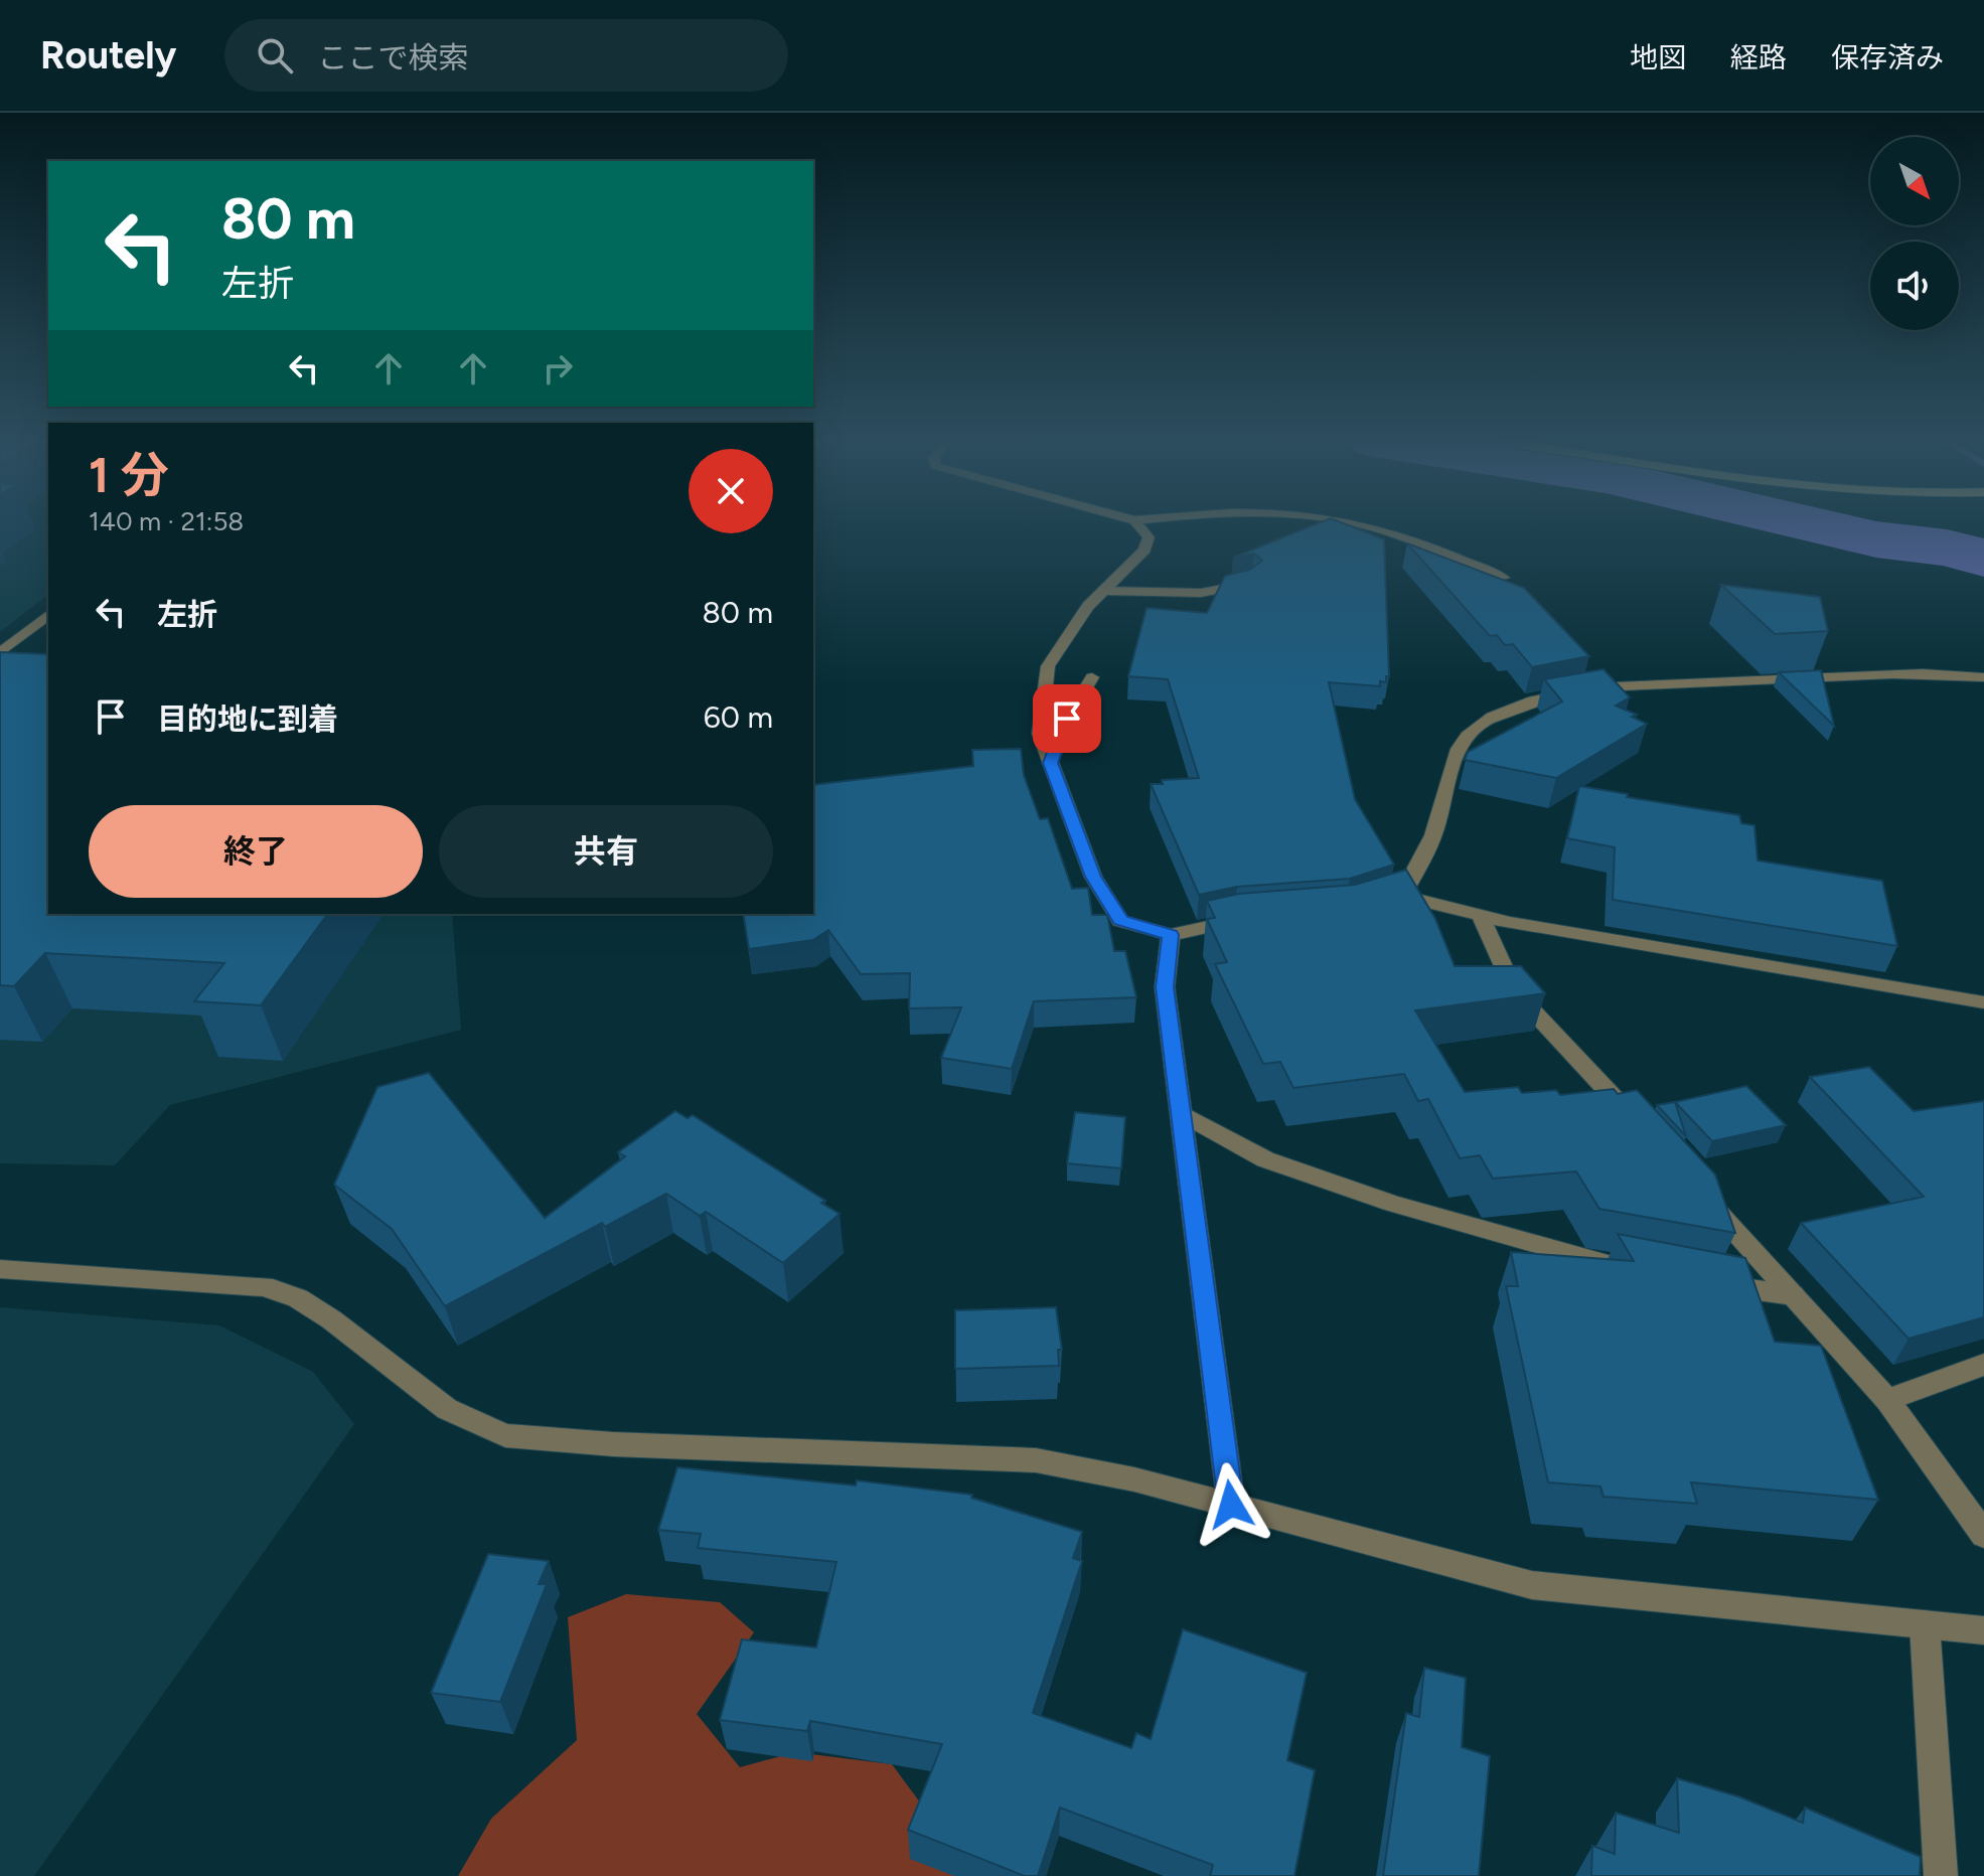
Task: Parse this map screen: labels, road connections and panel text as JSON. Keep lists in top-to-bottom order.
{
  "north": "bottom right",
  "page": {
    "header": "Routely",
    "search": "ここで検索",
    "nav": ["地図", "経路", "保存済み"],
    "turn": ["80 m", "左折"],
    "heading": ["1 分", "140 m · 21:58"],
    "list": [
      {
        "name": "左折",
        "value": "80 m"
      },
      {
        "name": "目的地に到着",
        "value": "60 m"
      }
    ],
    "buttons": ["終了", "共有"]
  }
}
